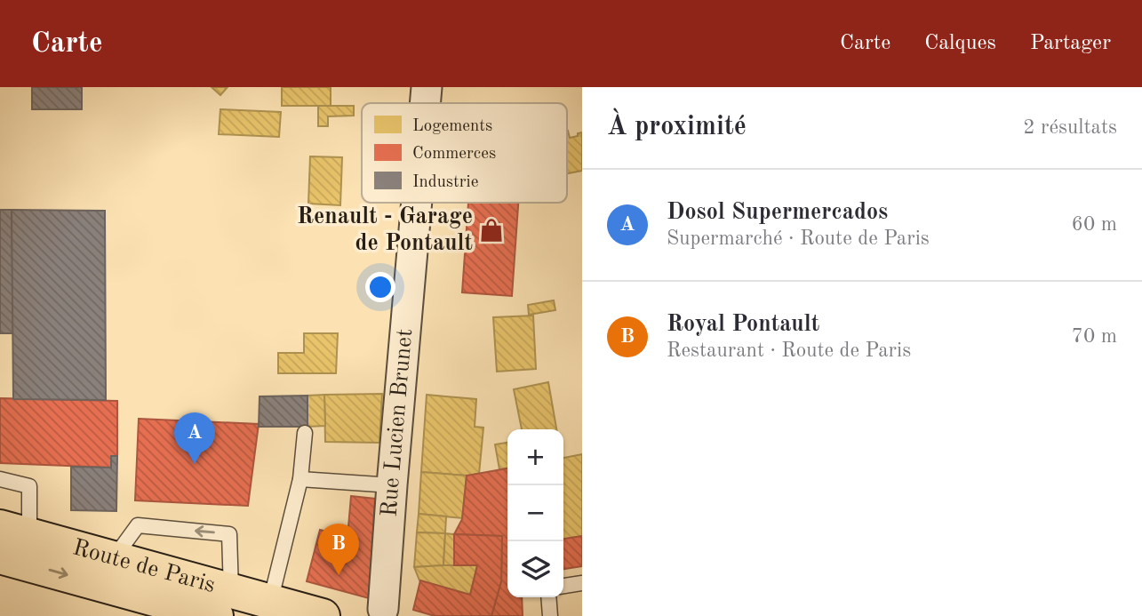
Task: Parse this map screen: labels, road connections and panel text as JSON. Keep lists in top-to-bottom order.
{
  "streets": {
    "main road": ["Route de Paris"],
    "street": ["Rue Lucien Brunet"]
  },
  "places": {
    "shop": ["Renault - Garage de Pontault"]
  },
  "legend": ["Logements", "Commerces", "Industrie"],
  "page": {
    "header": "Carte",
    "nav": ["Carte", "Calques", "Partager"],
    "heading": ["À proximité", "2 résultats"],
    "list": [
      {
        "mark": "A",
        "name": "Dosol Supermercados",
        "note": "Supermarché · Route de Paris",
        "value": "60 m"
      },
      {
        "mark": "B",
        "name": "Royal Pontault",
        "note": "Restaurant · Route de Paris",
        "value": "70 m"
      }
    ],
    "pins": ["A", "B"],
    "map_buttons": ["+", "−"]
  }
}
